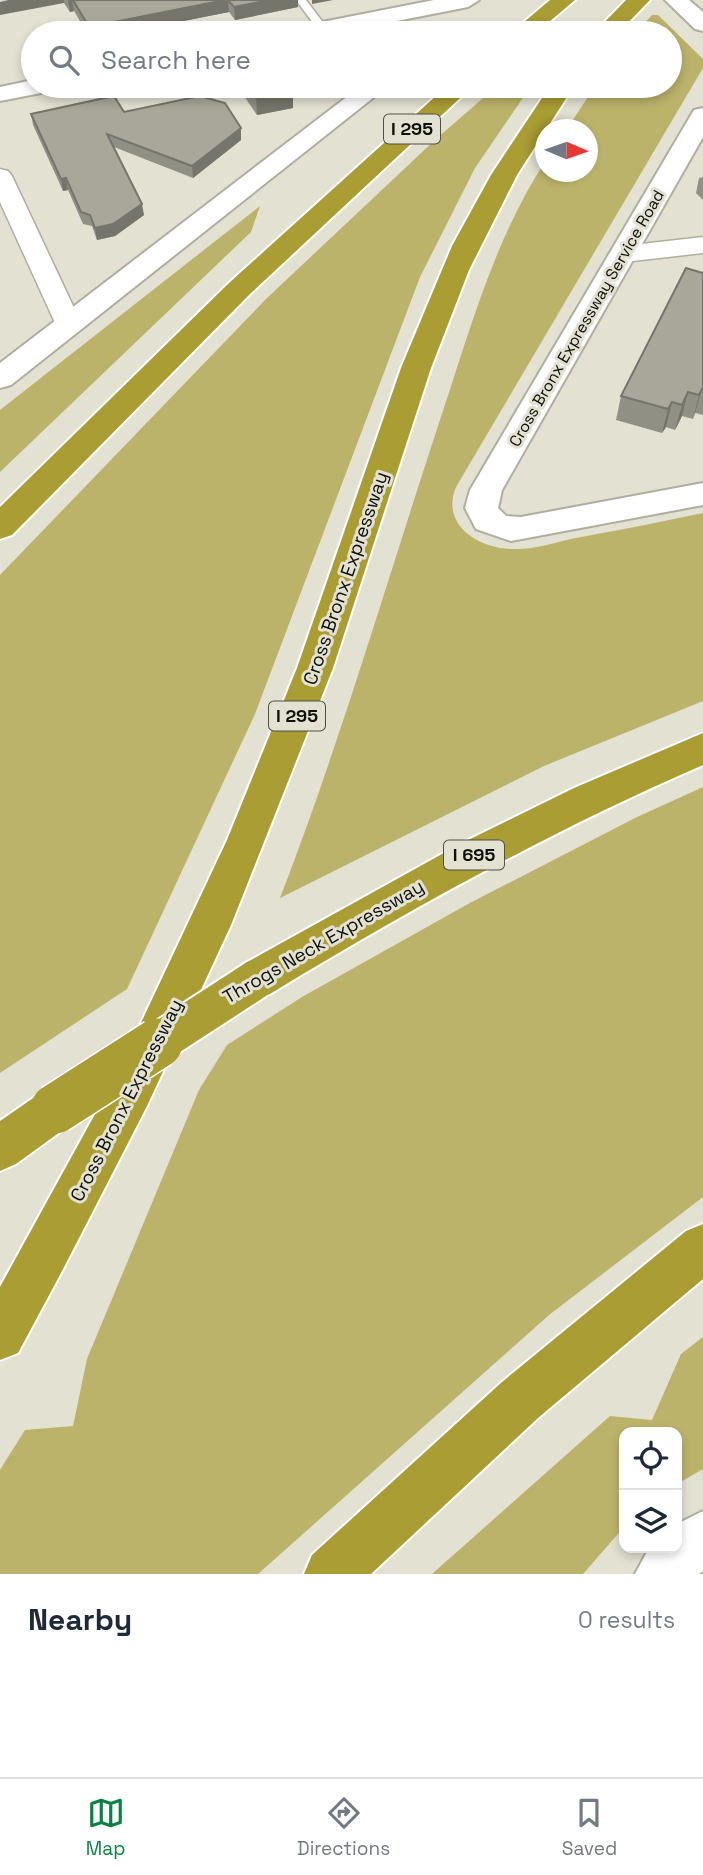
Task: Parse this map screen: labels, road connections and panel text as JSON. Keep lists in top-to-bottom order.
{
  "streets": {
    "highway": [
      "I 295",
      "Cross Bronx Expressway",
      "I 695",
      "Throgs Neck Expressway"
    ],
    "street": ["Cross Bronx Expressway Service Road"]
  },
  "north": "right",
  "page": {
    "search": "Search here",
    "heading": ["Nearby", "0 results"],
    "nav": ["Map", "Directions", "Saved"]
  }
}
